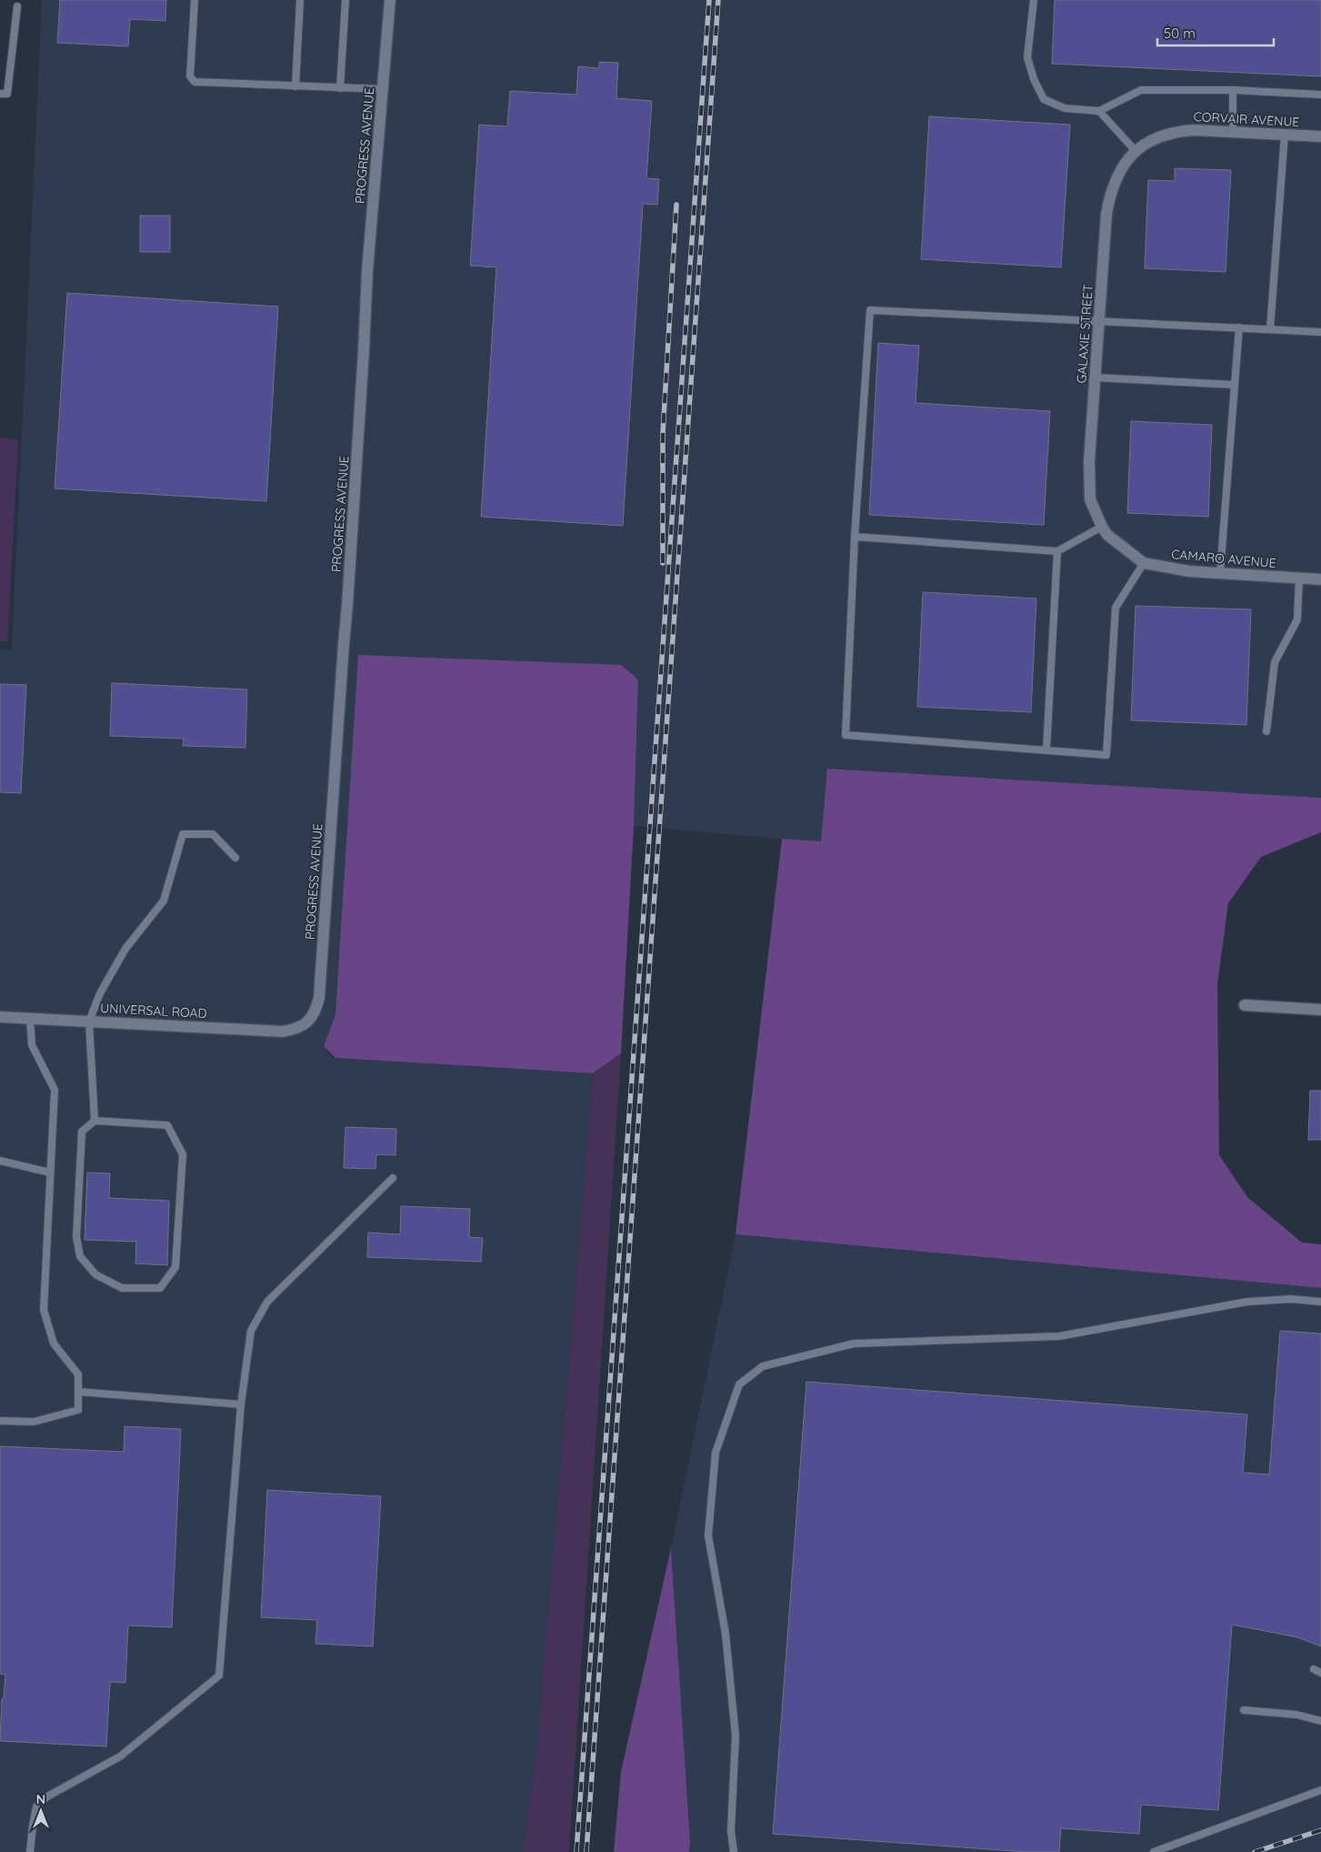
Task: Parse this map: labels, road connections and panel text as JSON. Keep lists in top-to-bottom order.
{
  "streets": {
    "street": [
      "CORVAIR AVENUE",
      "PROGRESS AVENUE",
      "GALAXIE STREET",
      "CAMARO AVENUE",
      "UNIVERSAL ROAD"
    ]
  },
  "crossings": [
    ["CORVAIR AVENUE", "GALAXIE STREET"],
    ["PROGRESS AVENUE", "UNIVERSAL ROAD"],
    ["GALAXIE STREET", "CAMARO AVENUE"]
  ],
  "scale_bar": "50 m",
  "north": "top"
}
